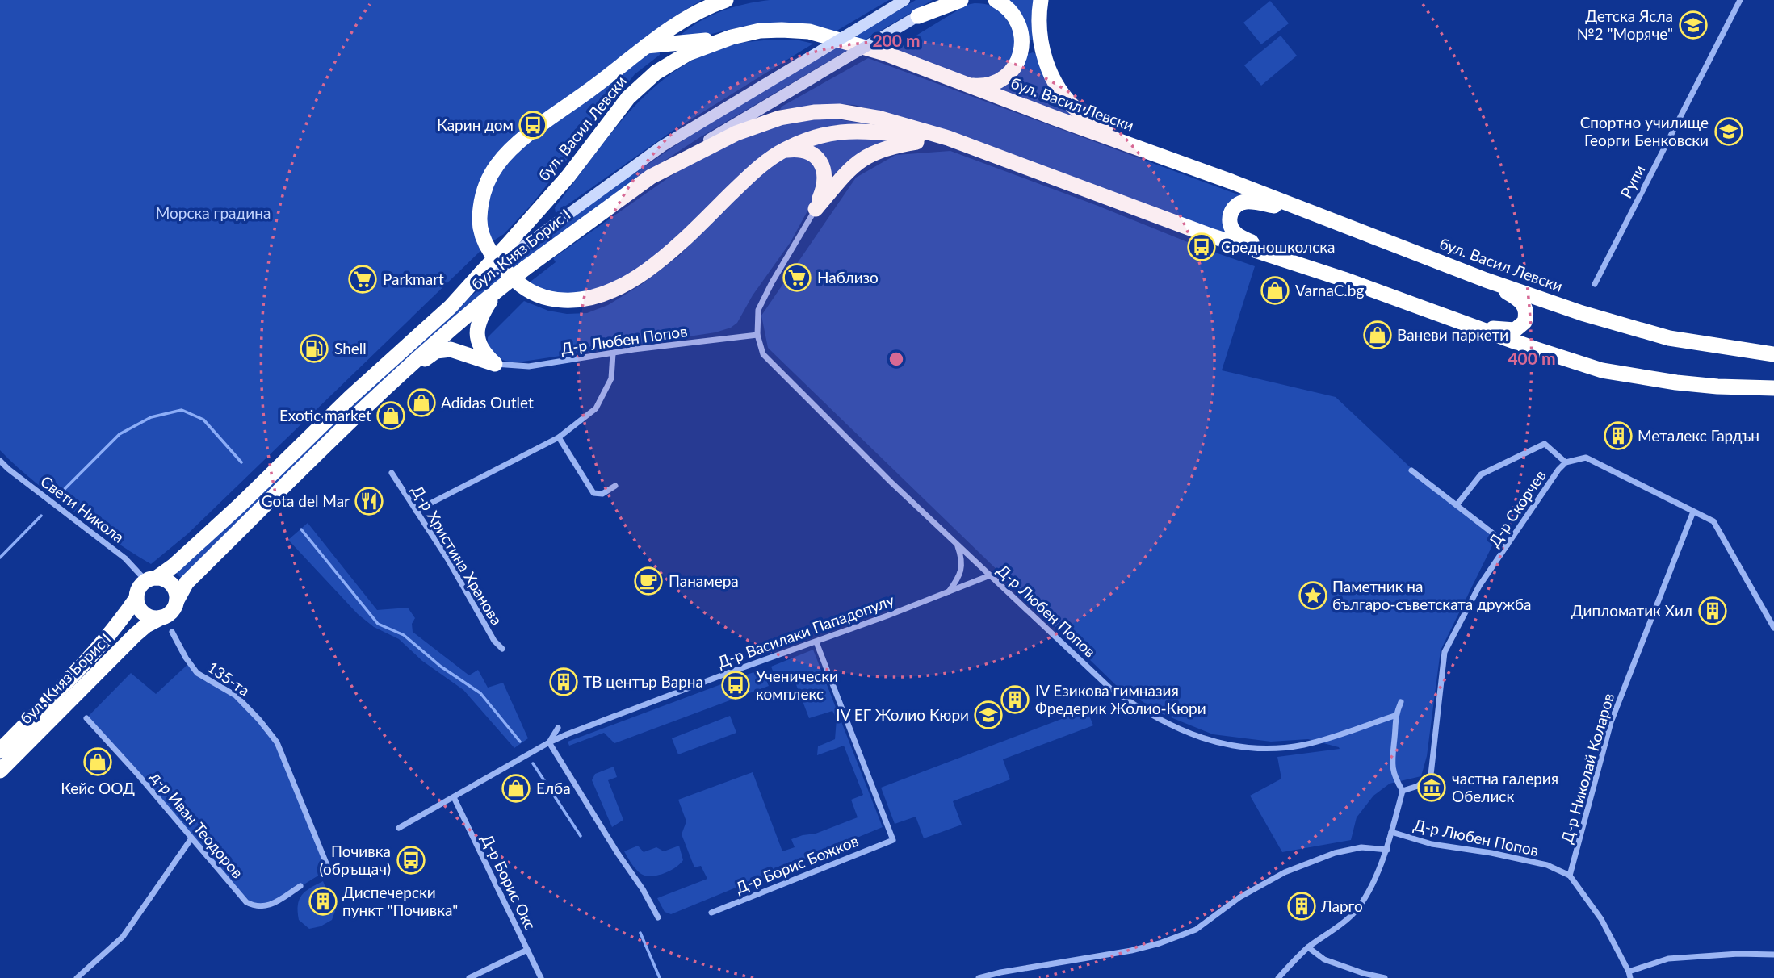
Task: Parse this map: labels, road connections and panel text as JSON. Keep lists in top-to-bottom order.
{
  "streets": {
    "highway": ["бул. Васил Левски", "бул. Княз Борис I"],
    "street": [
      "Рупи",
      "Д-р Любен Попов",
      "Д-р Скорчев",
      "Свети Никола",
      "Д-р Христина Хранова",
      "Д-р Василаки Пападопулу",
      "135-та",
      "Д-р Николай Коларов",
      "д-р Иван Теодоров",
      "Д-р Борис Божков",
      "Д-р Борис Окс"
    ]
  },
  "crossings": [
    ["бул. Васил Левски", "бул. Княз Борис I"],
    ["бул. Васил Левски", "Свети Никола"],
    ["бул. Княз Борис I", "Свети Никола"],
    ["Д-р Любен Попов", "Д-р Василаки Пападопулу"],
    ["Д-р Любен Попов", "Д-р Николай Коларов"],
    ["Д-р Скорчев", "Д-р Николай Коларов"],
    ["Д-р Василаки Пападопулу", "Д-р Борис Божков"],
    ["Д-р Василаки Пападопулу", "Д-р Борис Окс"]
  ],
  "parks": ["Морска градина"],
  "places": {
    "school or university": ["Детска Ясла №2 \"Моряче\"", "Спортно училище Георги Бенковски", "IV ЕГ Жолио Кюри"],
    "bus stop": [
      "Карин дом",
      "Средношколска",
      "Ученически комплекс",
      "Почивка (обръщач)"
    ],
    "supermarket": ["Наблизо", "Parkmart"],
    "shop": [
      "VarnaC.bg",
      "Ваневи паркети",
      "Adidas Outlet",
      "Exotic market",
      "Кейс ООД",
      "Елба"
    ],
    "fuel station": ["Shell"],
    "building": [
      "Металекс Гардън",
      "Дипломатик Хил",
      "ТВ център Варна",
      "IV Езикова гимназия Фредерик Жолио-Кюри",
      "Диспечерски пункт \"Почивка\"",
      "Ларго"
    ],
    "restaurant": ["Gota del Mar"],
    "cafe": ["Панамера"],
    "place": ["Паметник на българо-съветската дружба"],
    "museum": ["частна галерия Обелиск"]
  },
  "rings": ["200 m", "400 m"]
}
